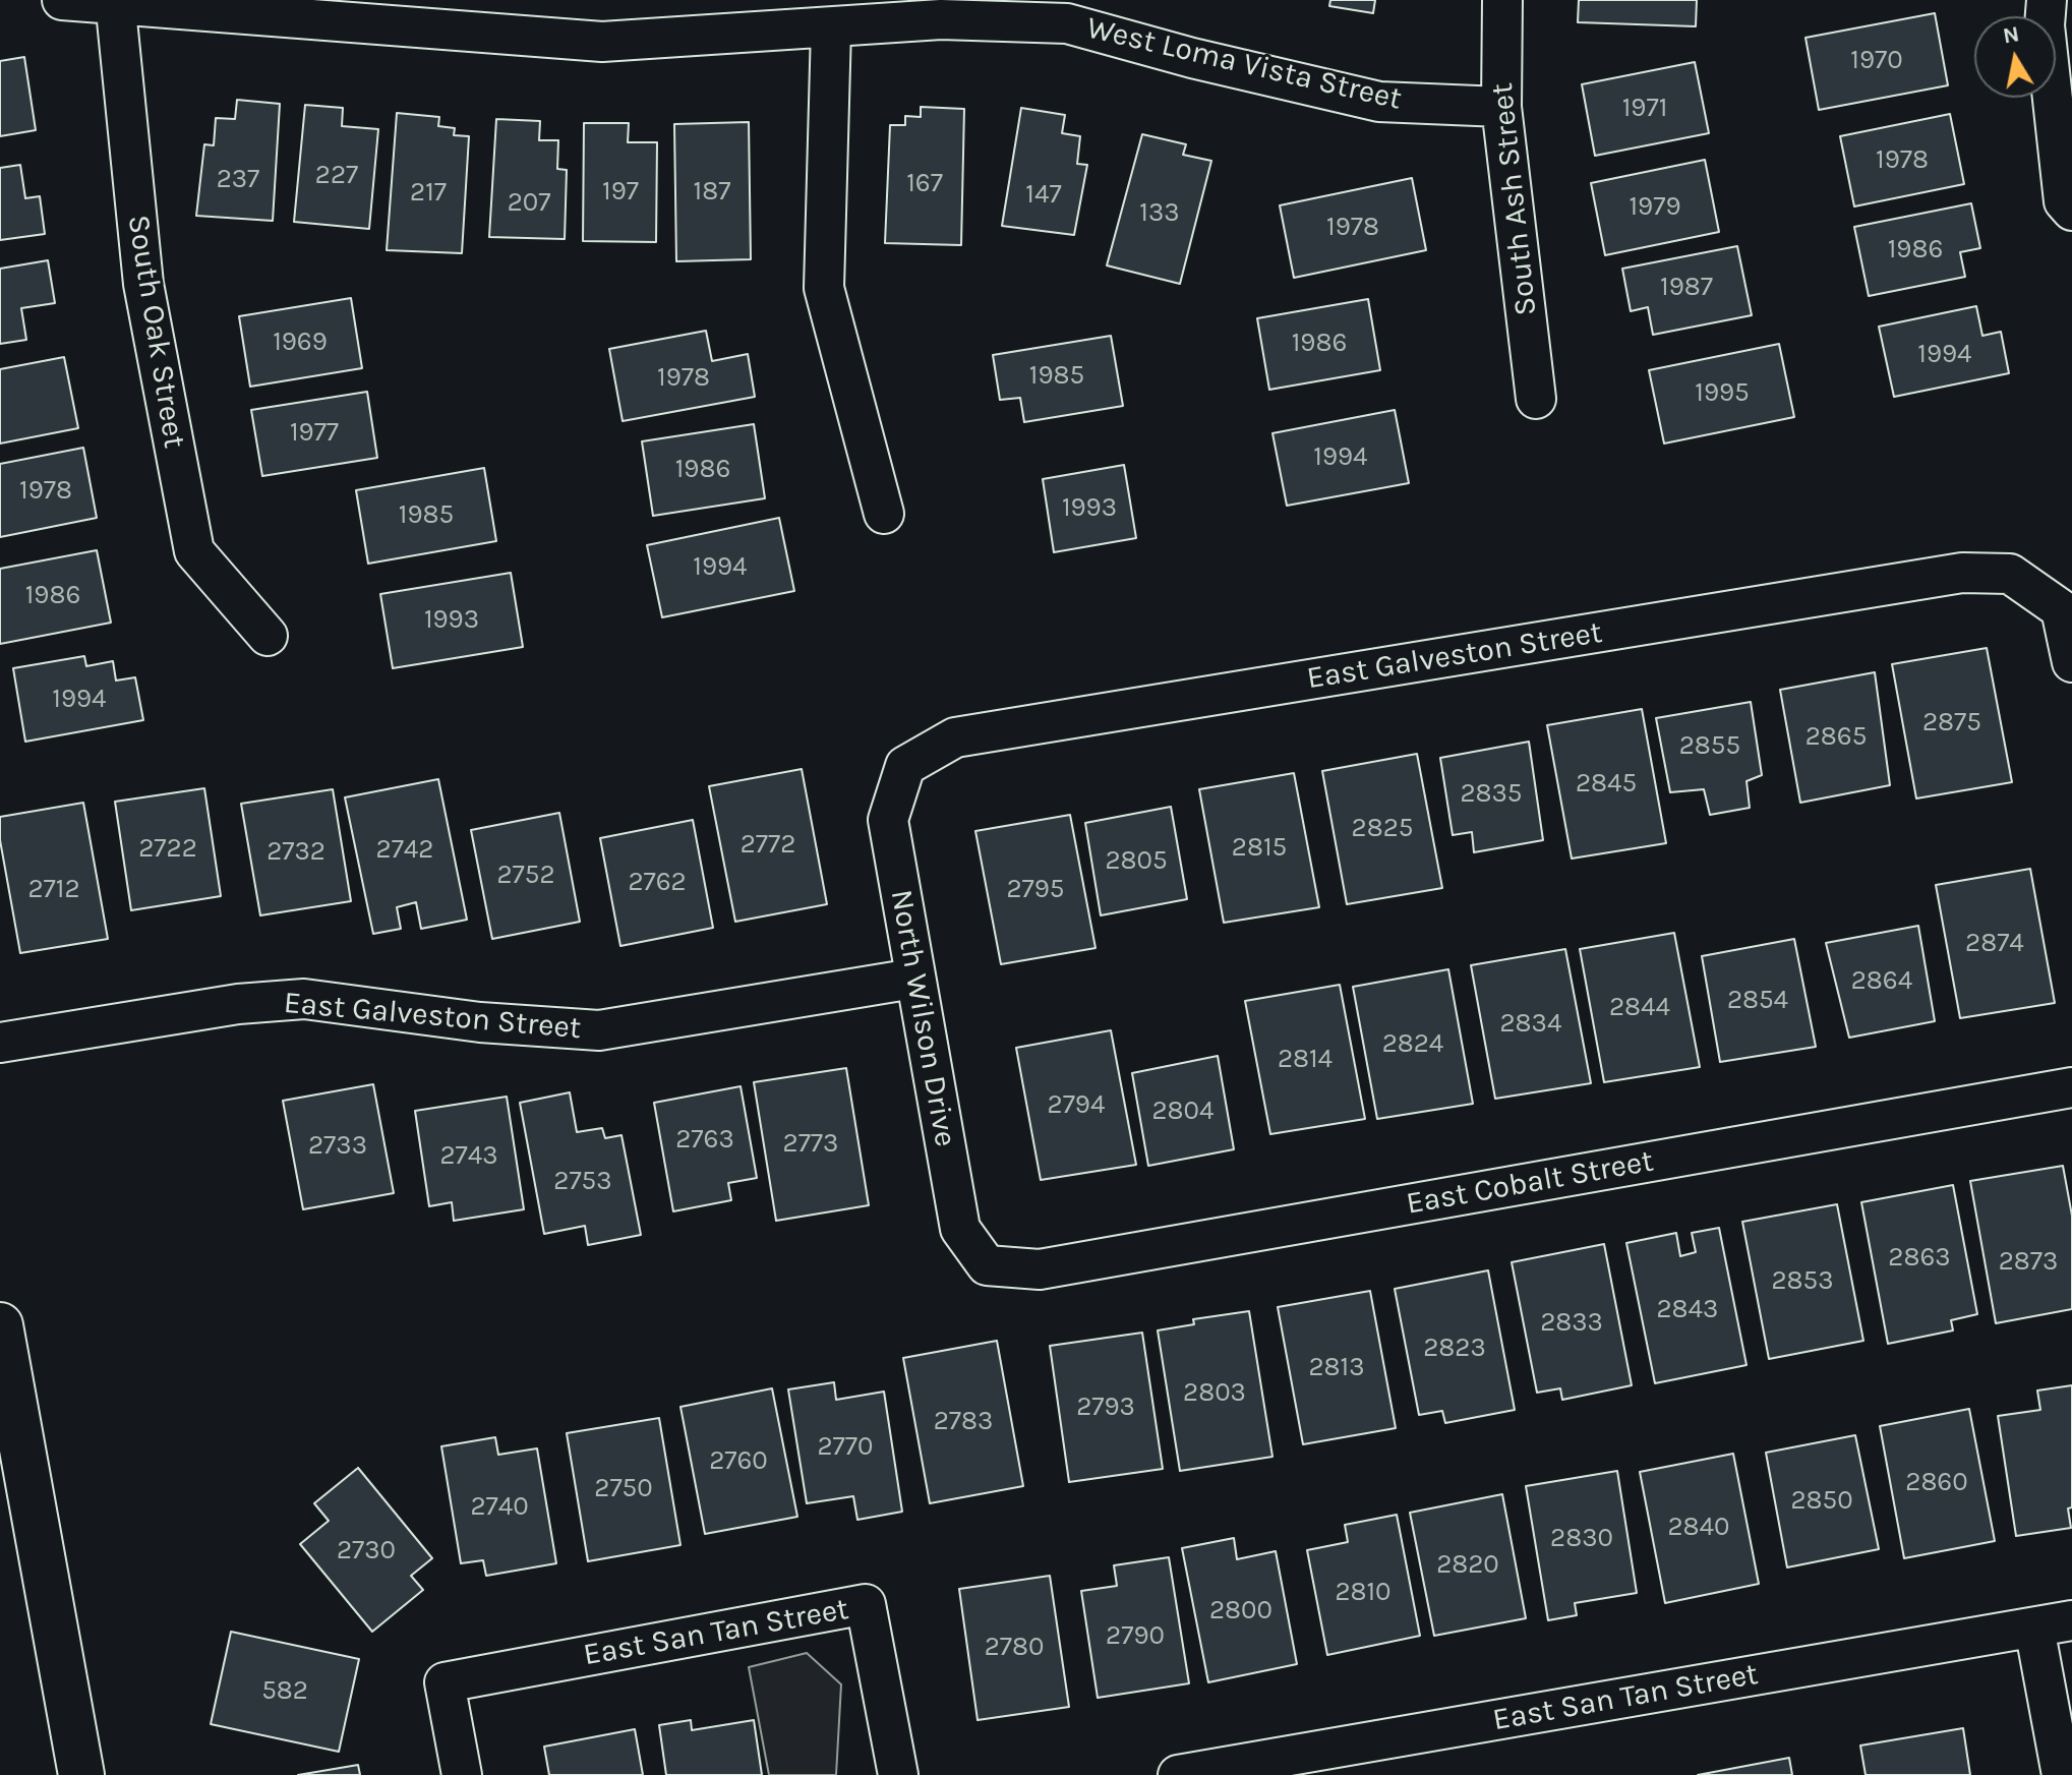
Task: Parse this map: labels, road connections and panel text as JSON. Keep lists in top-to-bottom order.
{
  "streets": {
    "street": [
      "West Loma Vista Street",
      "South Ash Street",
      "South Oak Street",
      "East Galveston Street",
      "North Wilson Drive",
      "East Cobalt Street",
      "East San Tan Street"
    ]
  },
  "crossings": [
    ["West Loma Vista Street", "South Ash Street"],
    ["West Loma Vista Street", "South Oak Street"],
    ["East Galveston Street", "North Wilson Drive"],
    ["North Wilson Drive", "East Cobalt Street"]
  ],
  "house_numbers": [
    "1970",
    "1971",
    "1978",
    "227",
    "237",
    "167",
    "197",
    "187",
    "217",
    "147",
    "207",
    "1979",
    "133",
    "1978",
    "1986",
    "1987",
    "1969",
    "1986",
    "1994",
    "1985",
    "1978",
    "1995",
    "1977",
    "1994",
    "1986",
    "1978",
    "1993",
    "1985",
    "1994",
    "1986",
    "1993",
    "1994",
    "2875",
    "2865",
    "2855",
    "2845",
    "2835",
    "2825",
    "2772",
    "2815",
    "2722",
    "2742",
    "2732",
    "2805",
    "2752",
    "2762",
    "2712",
    "2795",
    "2874",
    "2864",
    "2854",
    "2844",
    "2834",
    "2824",
    "2814",
    "2794",
    "2804",
    "2763",
    "2773",
    "2733",
    "2743",
    "2753",
    "2863",
    "2873",
    "2853",
    "2843",
    "2833",
    "2823",
    "2813",
    "2803",
    "2793",
    "2783",
    "2770",
    "2760",
    "2860",
    "2750",
    "2850",
    "2740",
    "2840",
    "2830",
    "2730",
    "2820",
    "2810",
    "2800",
    "2790",
    "2780",
    "582"
  ],
  "north": "top"
}
